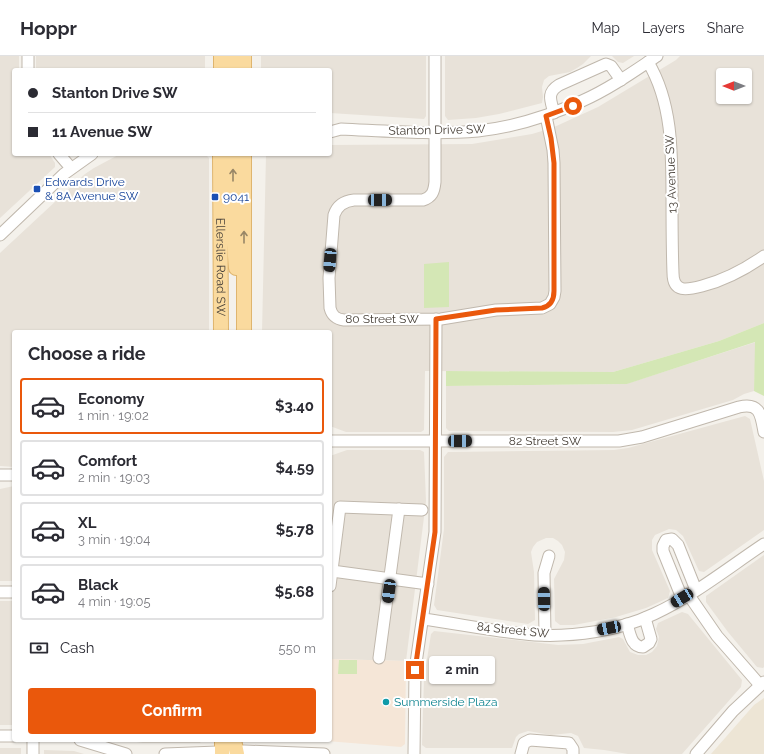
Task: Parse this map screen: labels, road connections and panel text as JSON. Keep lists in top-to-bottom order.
{
  "streets": {
    "main road": ["Ellerslie Road SW"],
    "street": [
      "Stanton Drive SW",
      "13 Avenue SW",
      "80 Street SW",
      "82 Street SW",
      "84 Street SW"
    ]
  },
  "crossings": [
    ["Stanton Drive SW", "13 Avenue SW"],
    ["Stanton Drive SW", "80 Street SW"]
  ],
  "places": {
    "transit": ["Edwards Drive & 8A Avenue SW", "9041"],
    "other": ["Summerside Plaza"]
  },
  "north": "left",
  "page": {
    "header": "Hoppr",
    "nav": ["Map", "Layers", "Share"],
    "banner": ["Stanton Drive SW", "11 Avenue SW"],
    "heading": "Choose a ride",
    "list": [
      {
        "name": "Economy",
        "note": "1 min · 19:02",
        "value": "$3.40"
      },
      {
        "name": "Comfort",
        "note": "2 min · 19:03",
        "value": "$4.59"
      },
      {
        "name": "XL",
        "note": "3 min · 19:04",
        "value": "$5.78"
      },
      {
        "name": "Black",
        "note": "4 min · 19:05",
        "value": "$5.68"
      }
    ],
    "pay": ["Cash", "550 m"],
    "bubble": "2 min",
    "buttons": "Confirm"
  }
}
